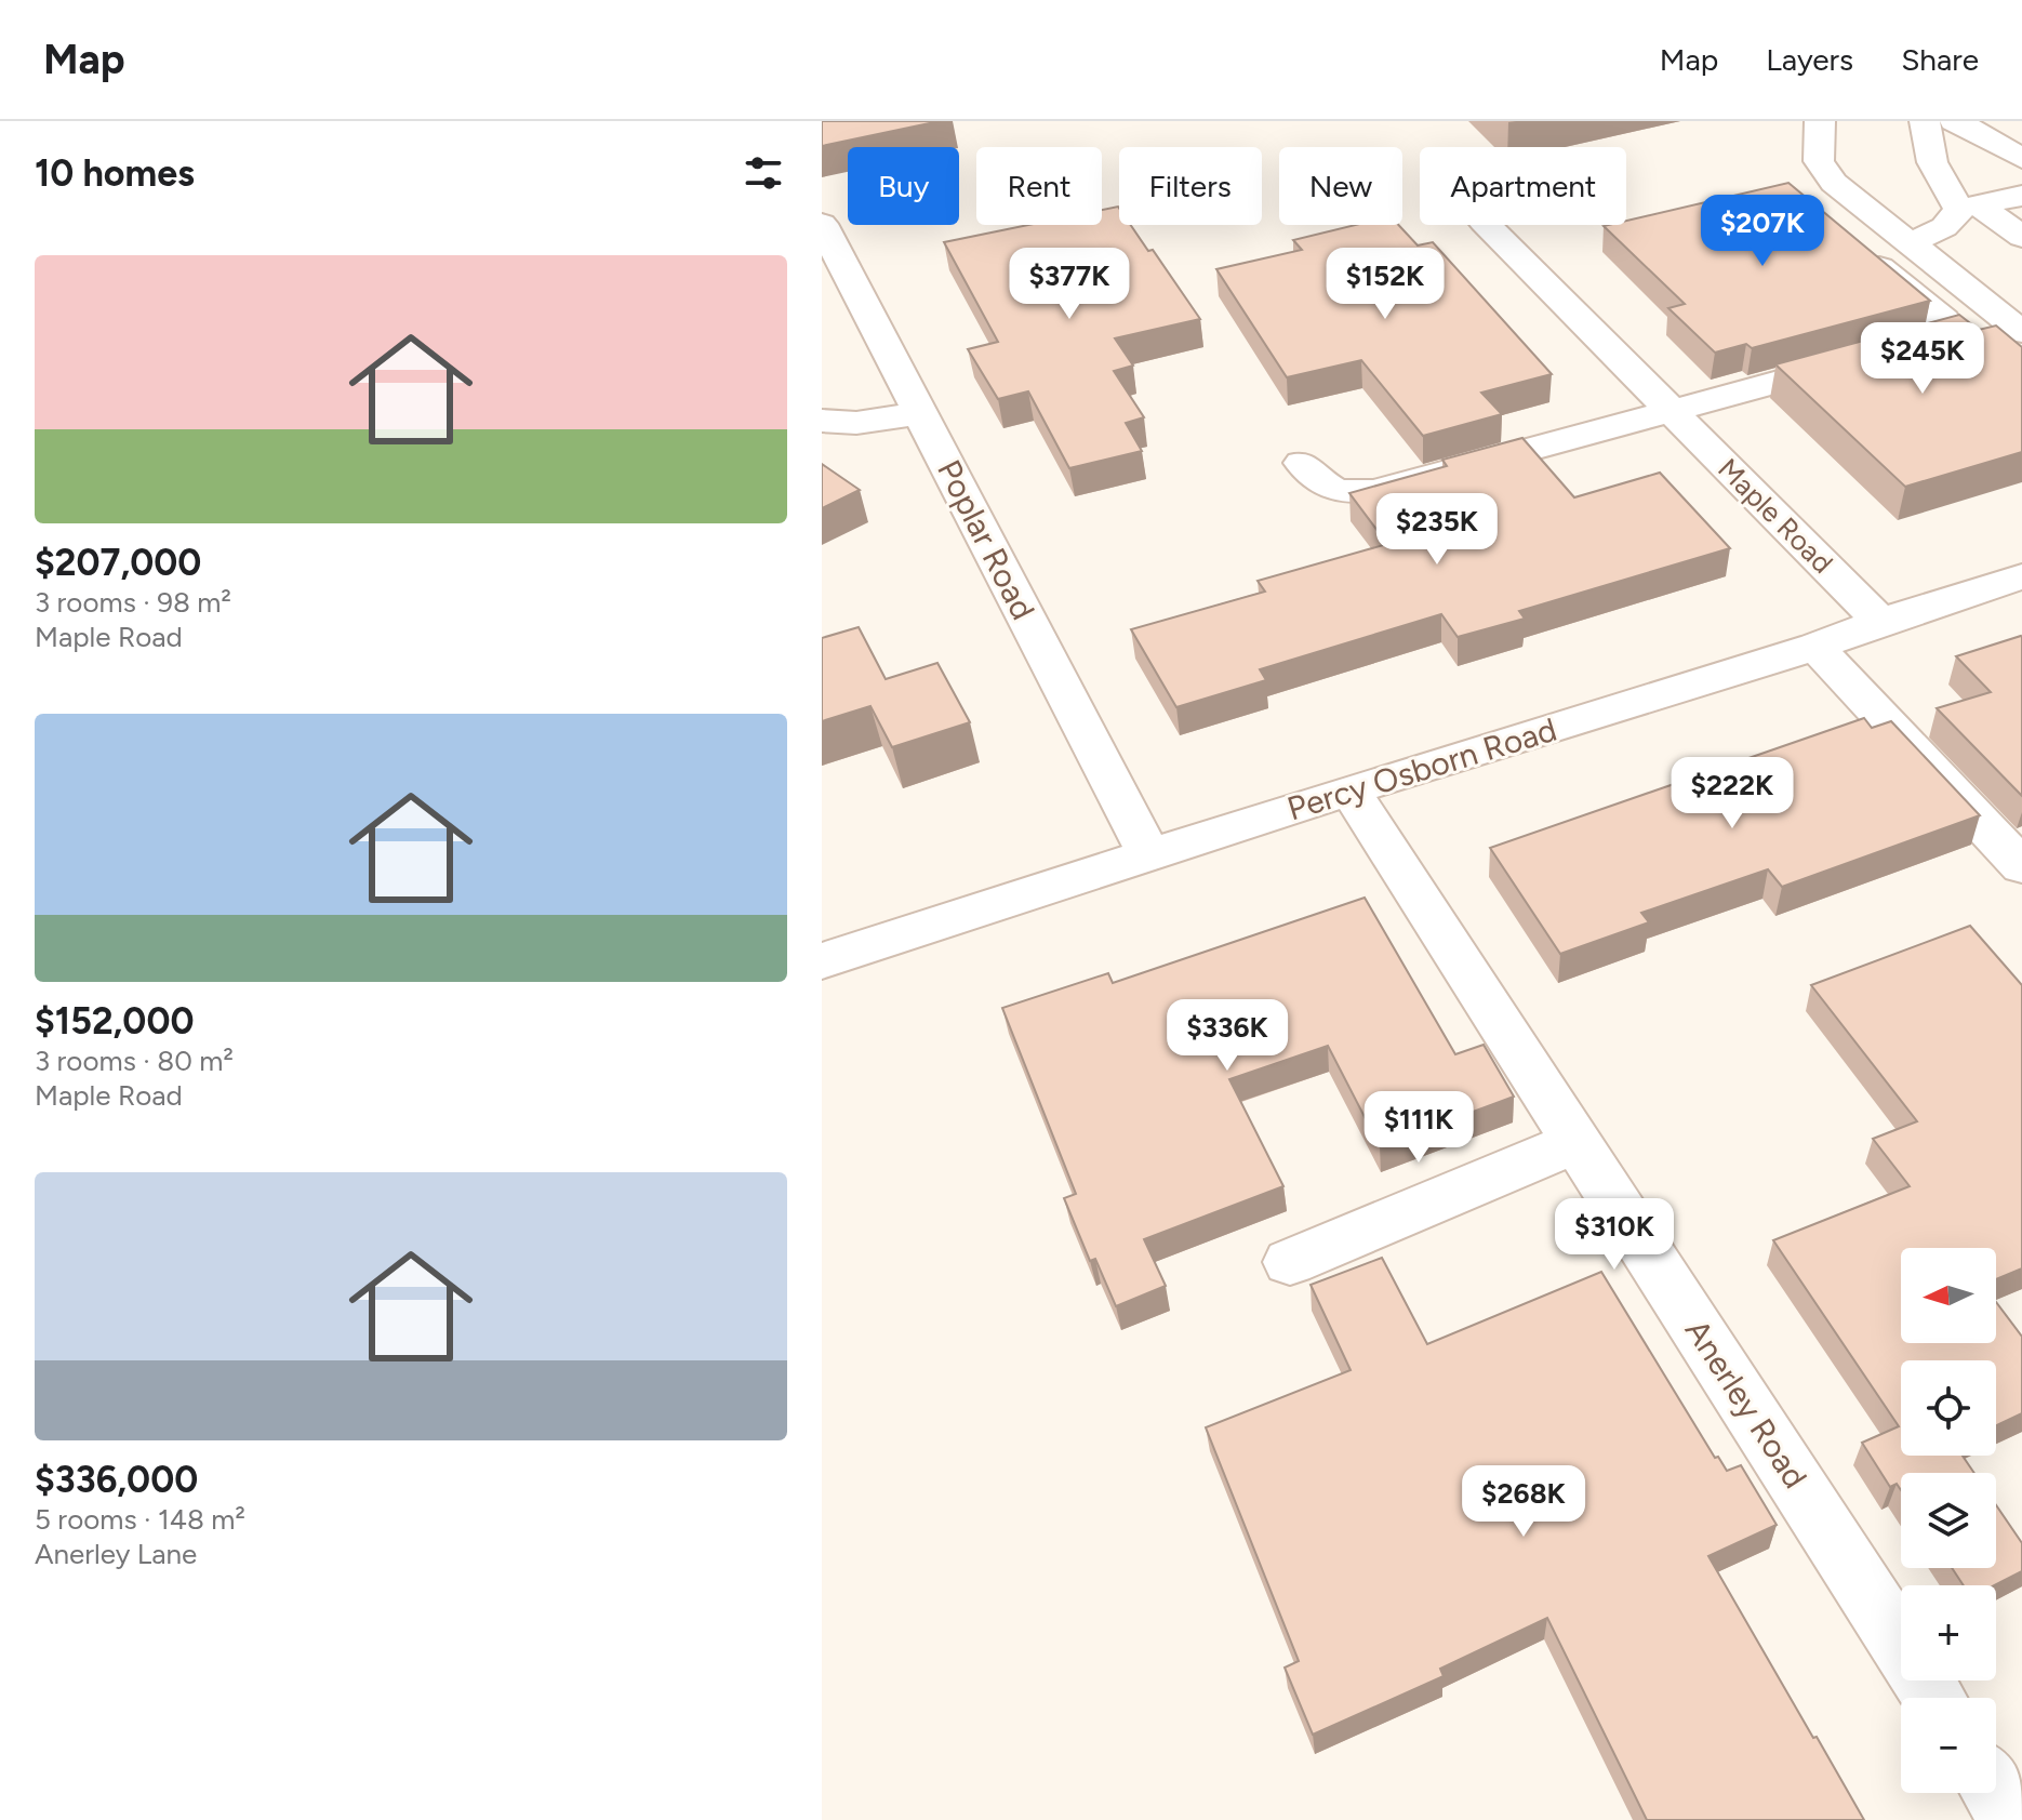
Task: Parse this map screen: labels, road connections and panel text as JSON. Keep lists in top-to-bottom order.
{
  "streets": {
    "street": [
      "Maple Road",
      "Poplar Road",
      "Percy Osborn Road",
      "Anerley Road"
    ]
  },
  "crossings": [
    ["Maple Road", "Percy Osborn Road"],
    ["Poplar Road", "Percy Osborn Road"],
    ["Percy Osborn Road", "Anerley Road"]
  ],
  "north": "left",
  "page": {
    "header": "Map",
    "nav": ["Map", "Layers", "Share"],
    "heading": "10 homes",
    "chip": [
      "Buy",
      "Rent",
      "Filters",
      "New",
      "Apartment"
    ],
    "price": [
      "$207K",
      "$377K",
      "$152K",
      "$245K",
      "$235K",
      "$222K",
      "$336K",
      "$111K",
      "$310K",
      "$268K"
    ],
    "list": [
      {
        "name": "$207,000",
        "note": "3 rooms · 98 m² · Maple Road"
      },
      {
        "name": "$152,000",
        "note": "3 rooms · 80 m² · Maple Road"
      },
      {
        "name": "$336,000",
        "note": "5 rooms · 148 m² · Anerley Lane"
      }
    ],
    "map_buttons": ["+", "−"]
  }
}
